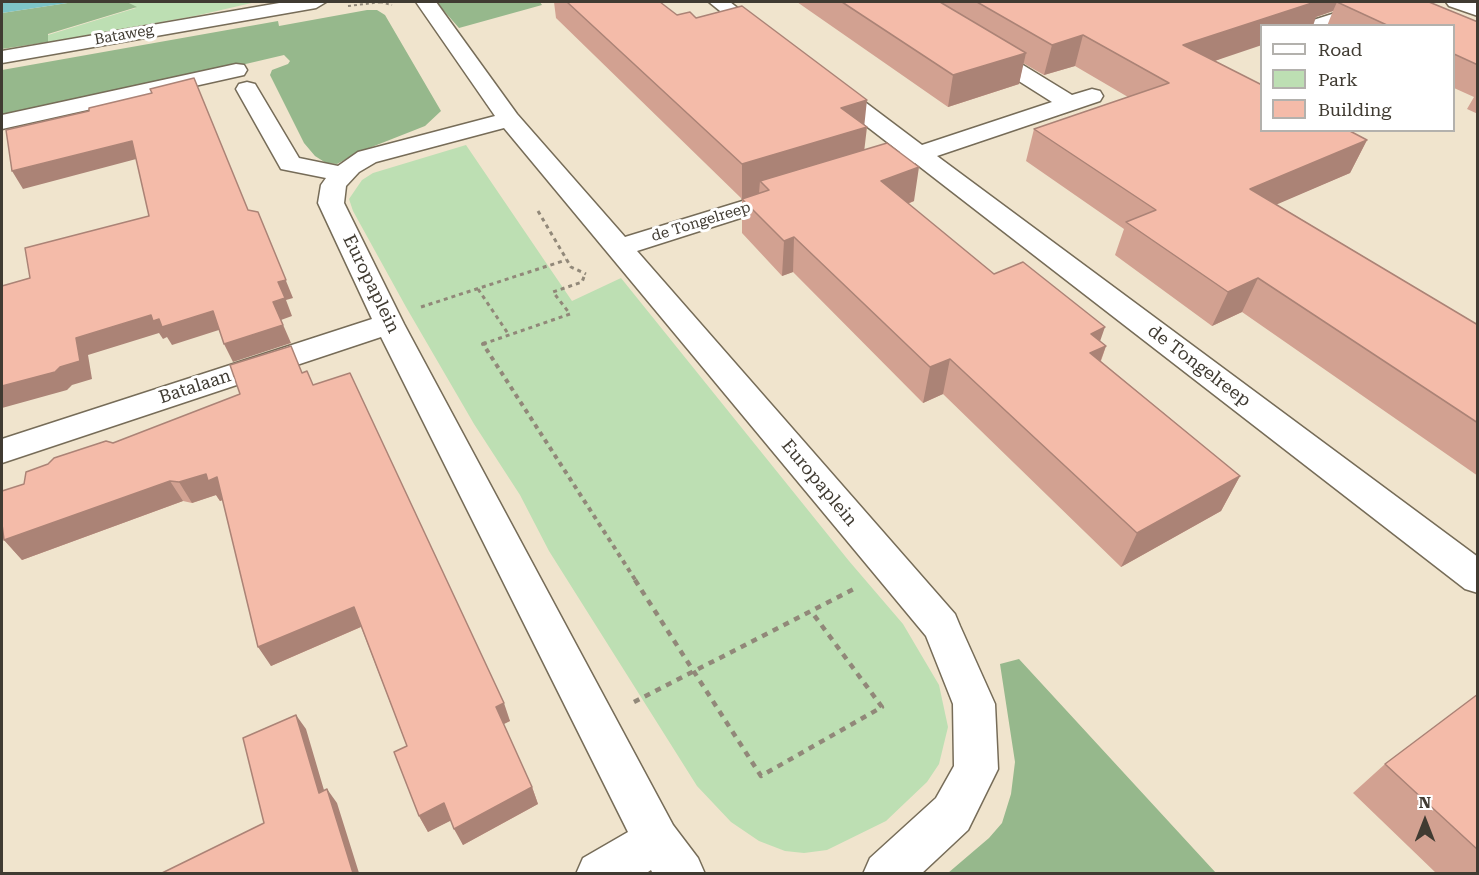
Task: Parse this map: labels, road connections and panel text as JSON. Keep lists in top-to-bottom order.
{
  "streets": {
    "street": [
      "Bataweg",
      "de Tongelreep",
      "Europaplein",
      "Batalaan"
    ]
  },
  "crossings": [
    ["de Tongelreep", "Europaplein"],
    ["Europaplein", "Batalaan"]
  ],
  "legend": ["Road", "Park", "Building"],
  "north": "top"
}
